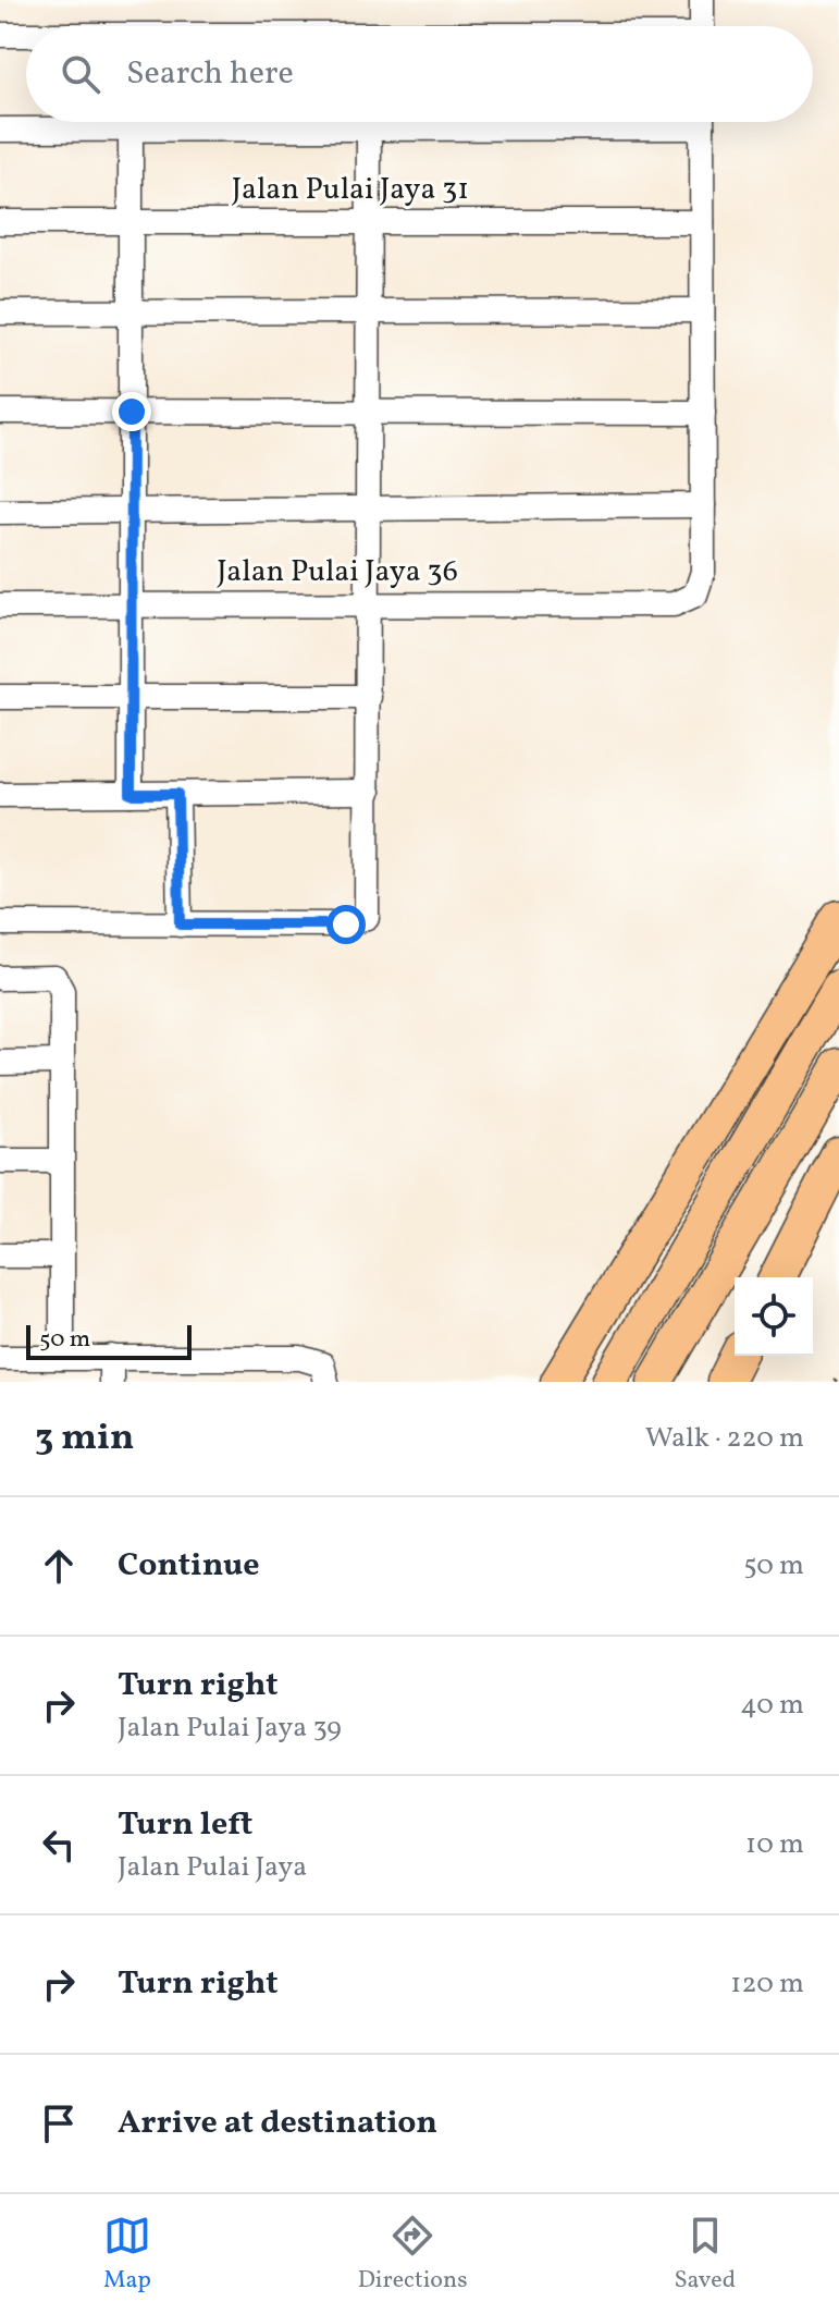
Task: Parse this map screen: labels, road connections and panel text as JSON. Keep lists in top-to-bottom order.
{
  "streets": {
    "street": ["Jalan Pulai Jaya 31", "Jalan Pulai Jaya 36"]
  },
  "scale_bar": "50 m",
  "page": {
    "search": "Search here",
    "scale": "50 m",
    "heading": ["3 min", "Walk · 220 m"],
    "list": [
      ["Continue", "50 m"],
      ["Turn right", "Jalan Pulai Jaya 39", "40 m"],
      ["Turn left", "Jalan Pulai Jaya", "10 m"],
      ["Turn right", "120 m"],
      "Arrive at destination"
    ],
    "nav": ["Map", "Directions", "Saved"]
  }
}
